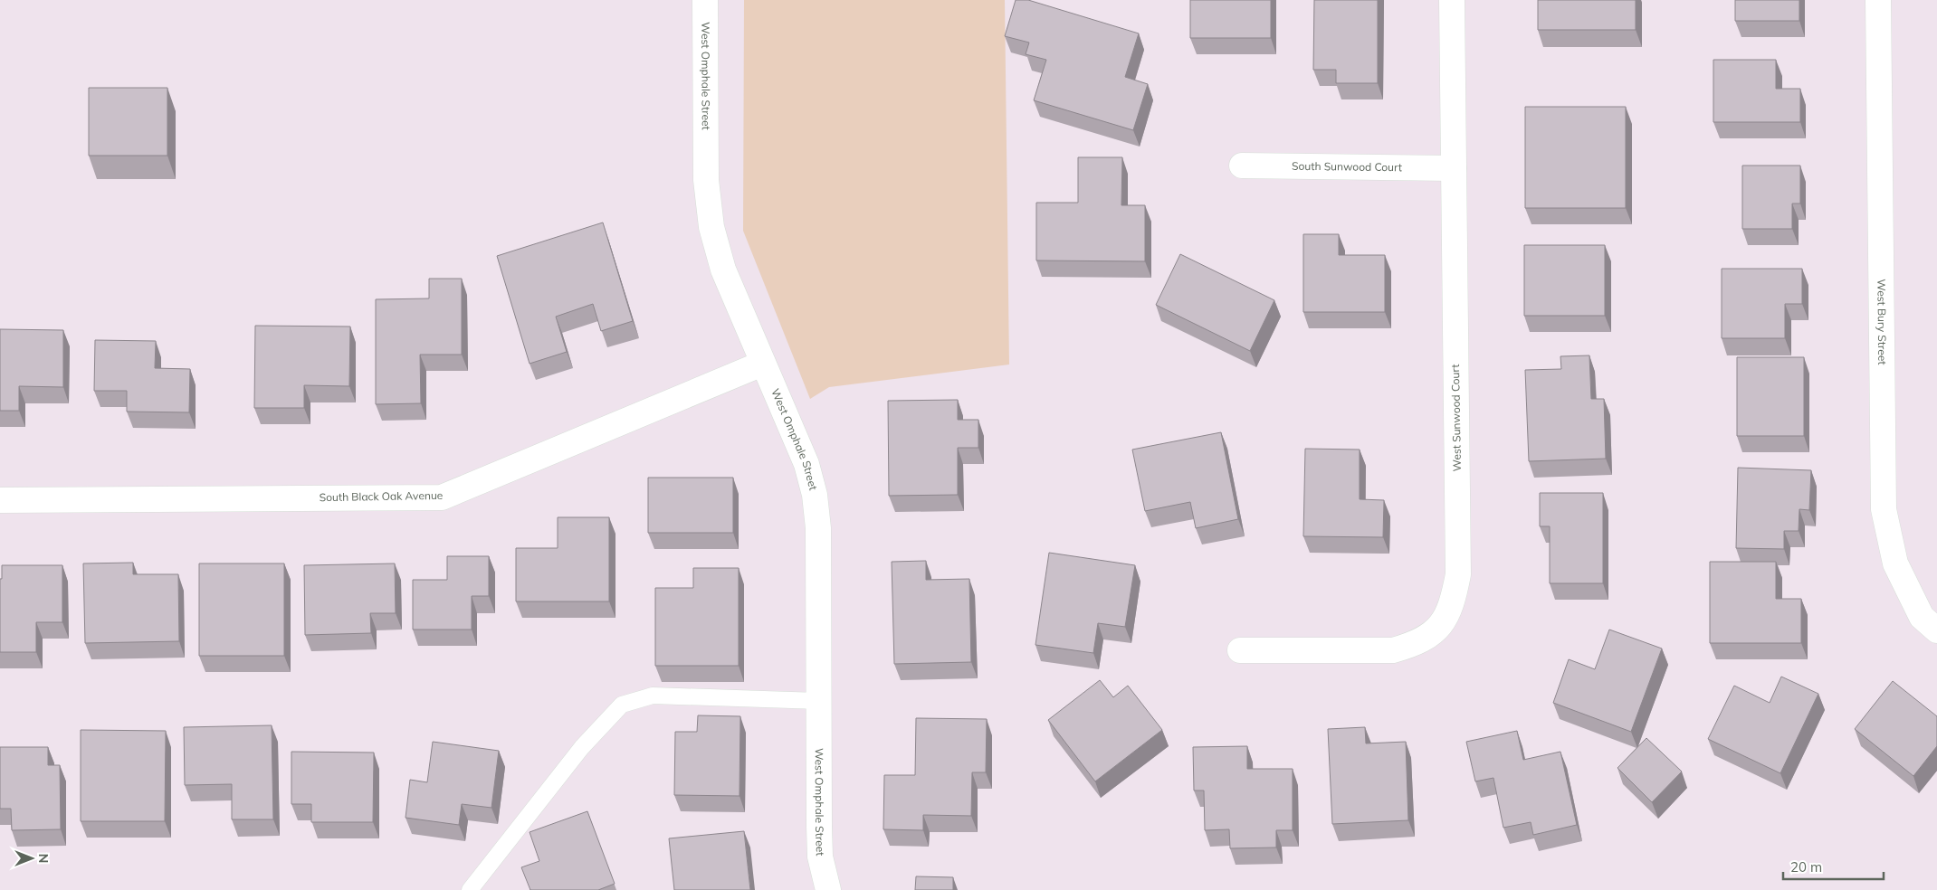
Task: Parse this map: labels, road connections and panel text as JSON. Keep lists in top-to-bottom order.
{
  "streets": {
    "street": [
      "West Omphale Street",
      "South Sunwood Court",
      "West Bury Street",
      "West Sunwood Court",
      "South Black Oak Avenue"
    ]
  },
  "crossings": [
    ["West Omphale Street", "South Black Oak Avenue"],
    ["South Sunwood Court", "West Sunwood Court"]
  ],
  "scale_bar": "20 m",
  "north": "right"
}
